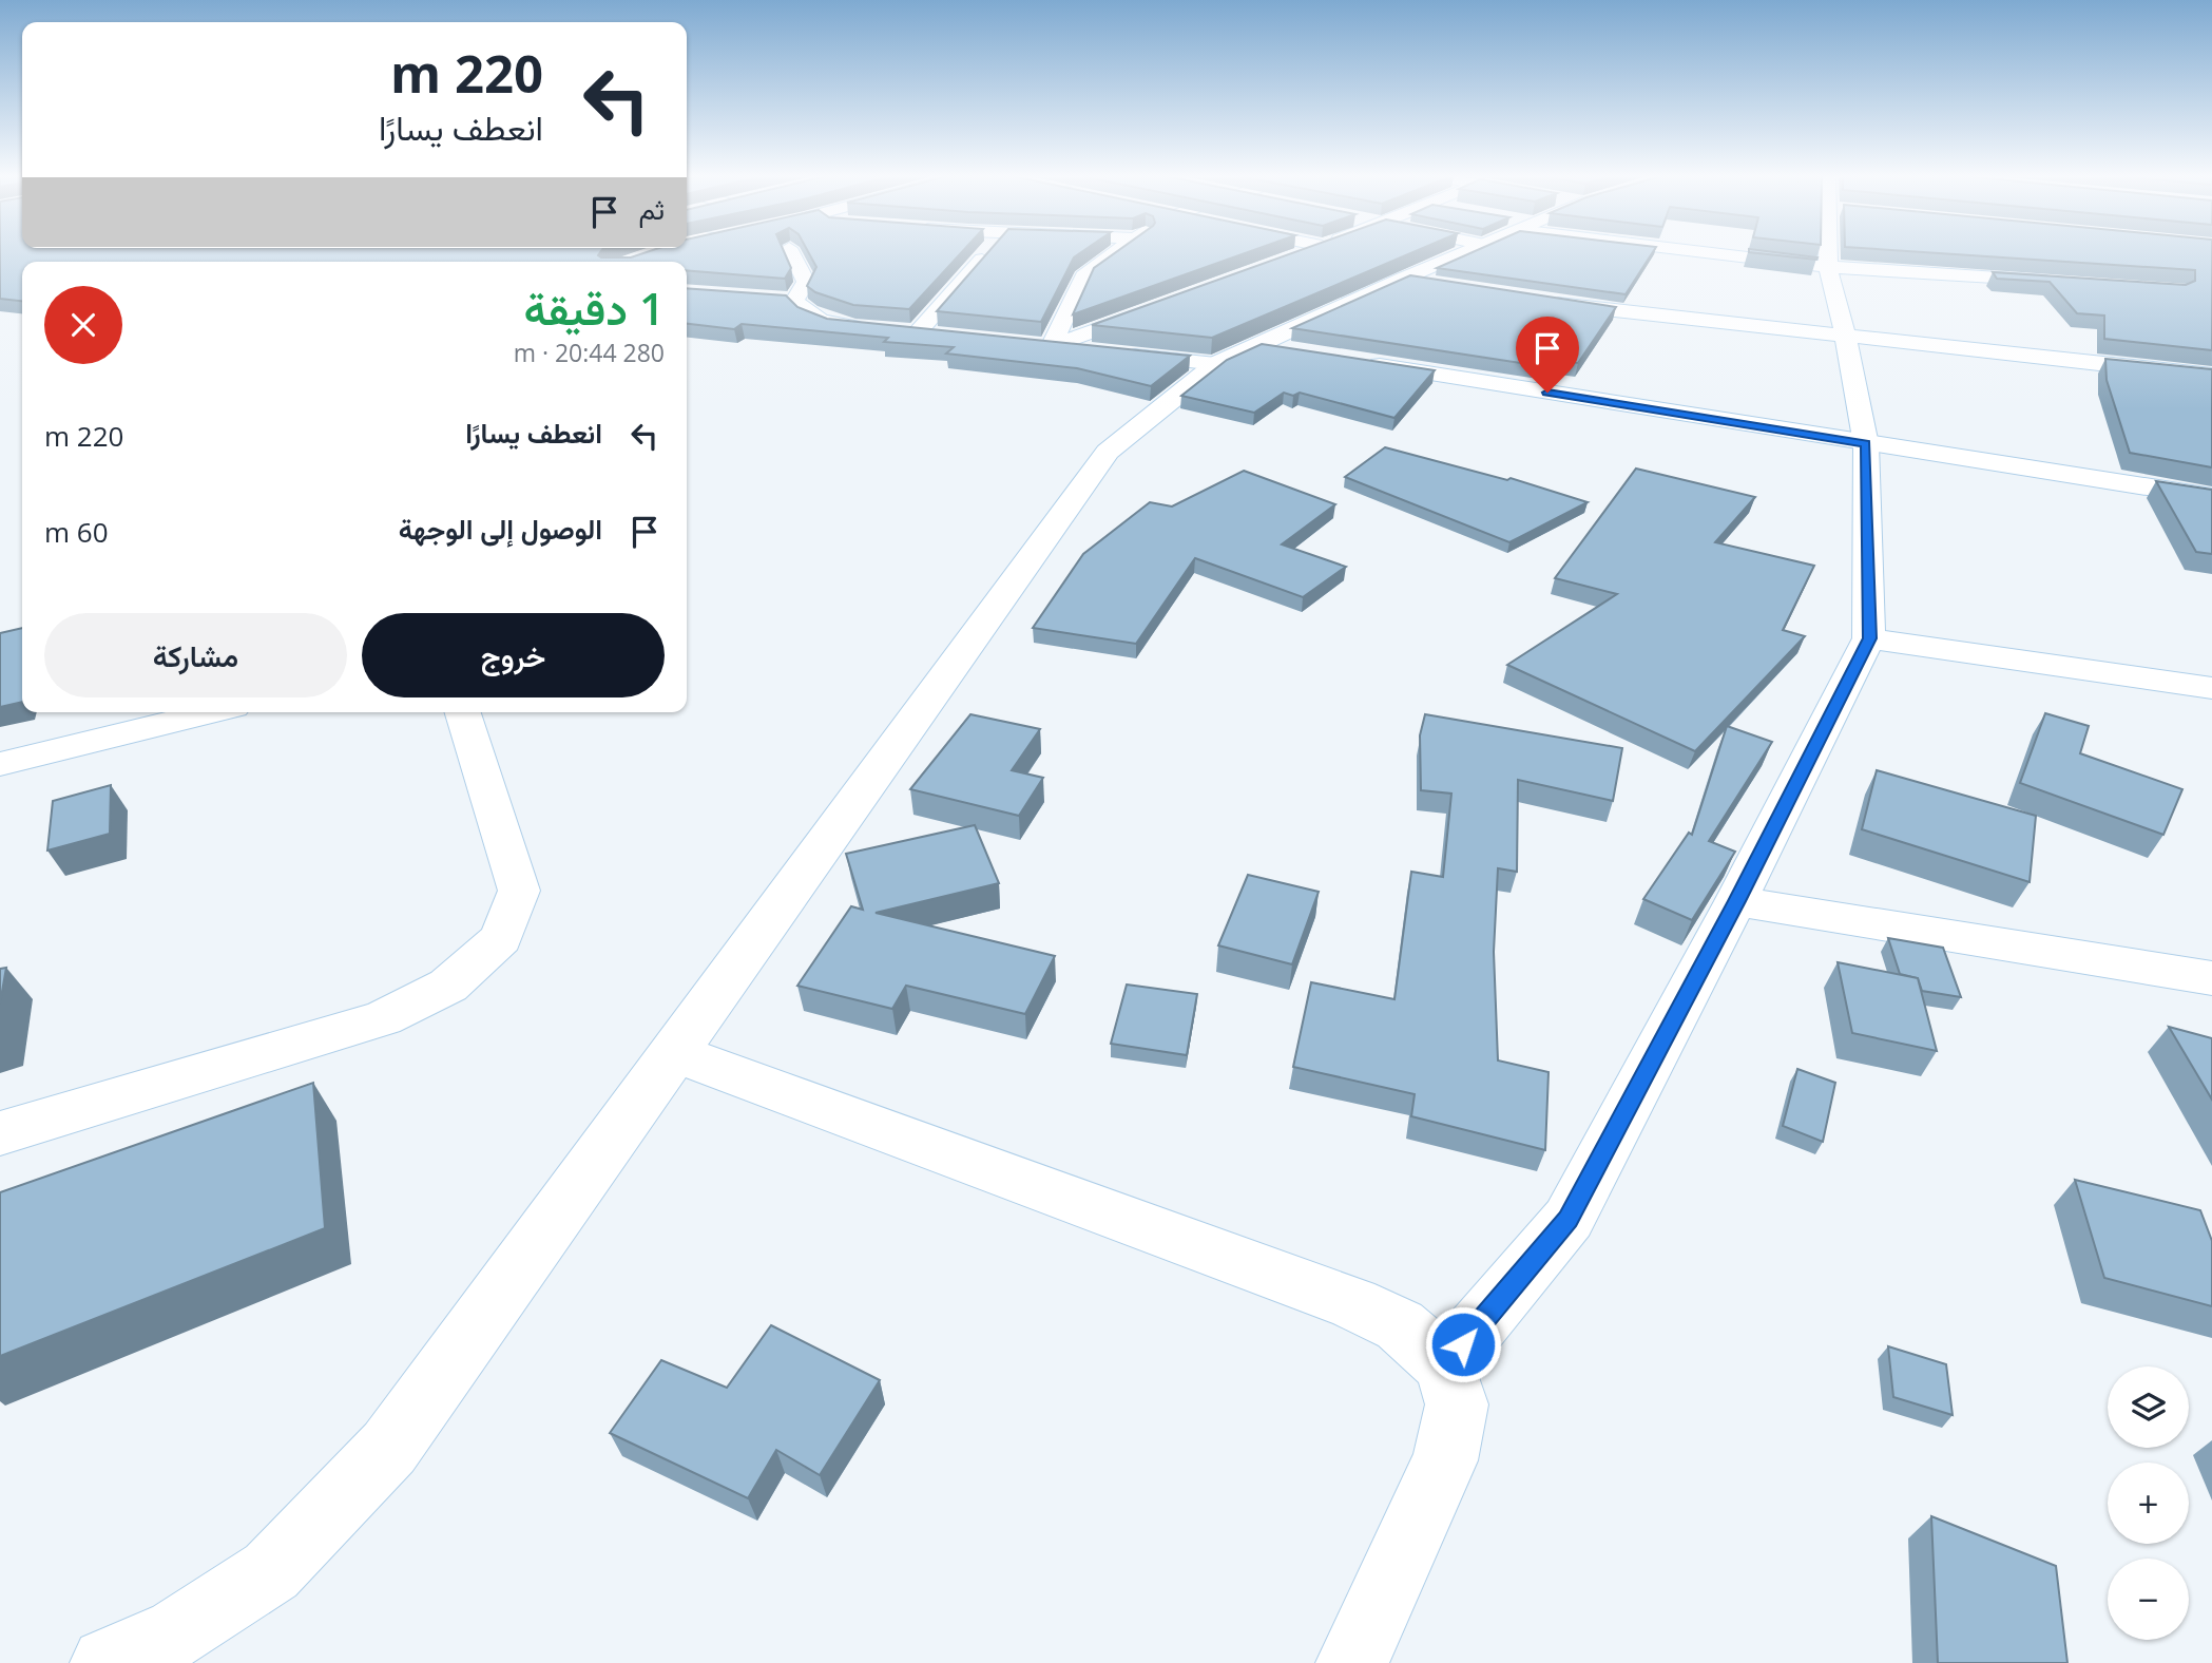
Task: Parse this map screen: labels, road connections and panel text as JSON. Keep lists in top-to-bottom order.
{
  "page": {
    "turn": ["220 m", "انعطف يسارًا"],
    "then": "ثم",
    "heading": ["1 دقيقة", "280 m · 20:44"],
    "list": [
      {
        "name": "انعطف يسارًا",
        "value": "220 m"
      },
      {
        "name": "الوصول إلى الوجهة",
        "value": "60 m"
      }
    ],
    "buttons": ["خروج", "مشاركة"],
    "map_buttons": ["+", "−"]
  }
}
